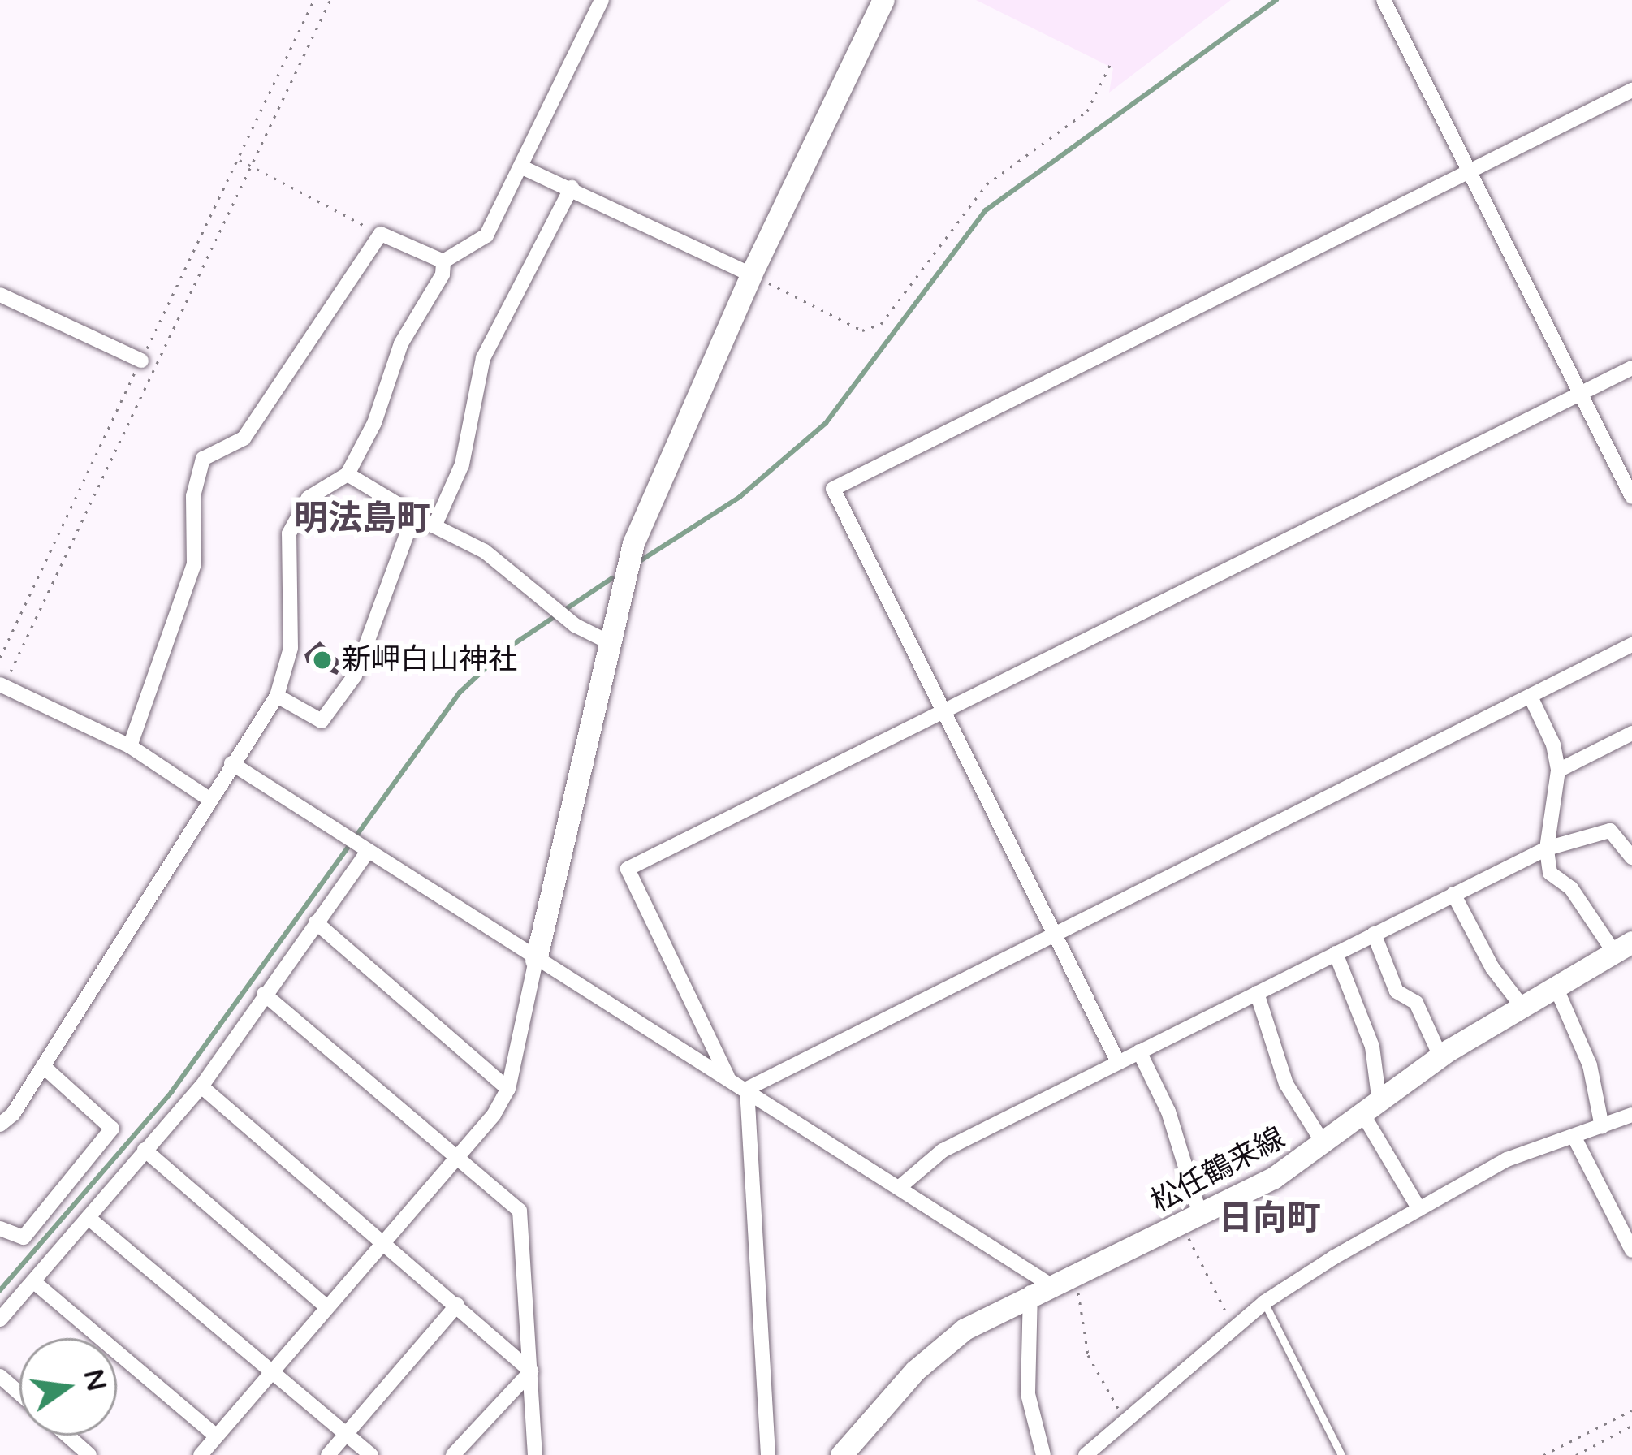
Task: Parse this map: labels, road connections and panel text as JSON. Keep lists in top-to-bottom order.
{
  "streets": {
    "street": ["松任鶴来線"]
  },
  "districts": ["明法島町", "日向町"],
  "places": ["新岬白山神社"],
  "north": "right"
}
